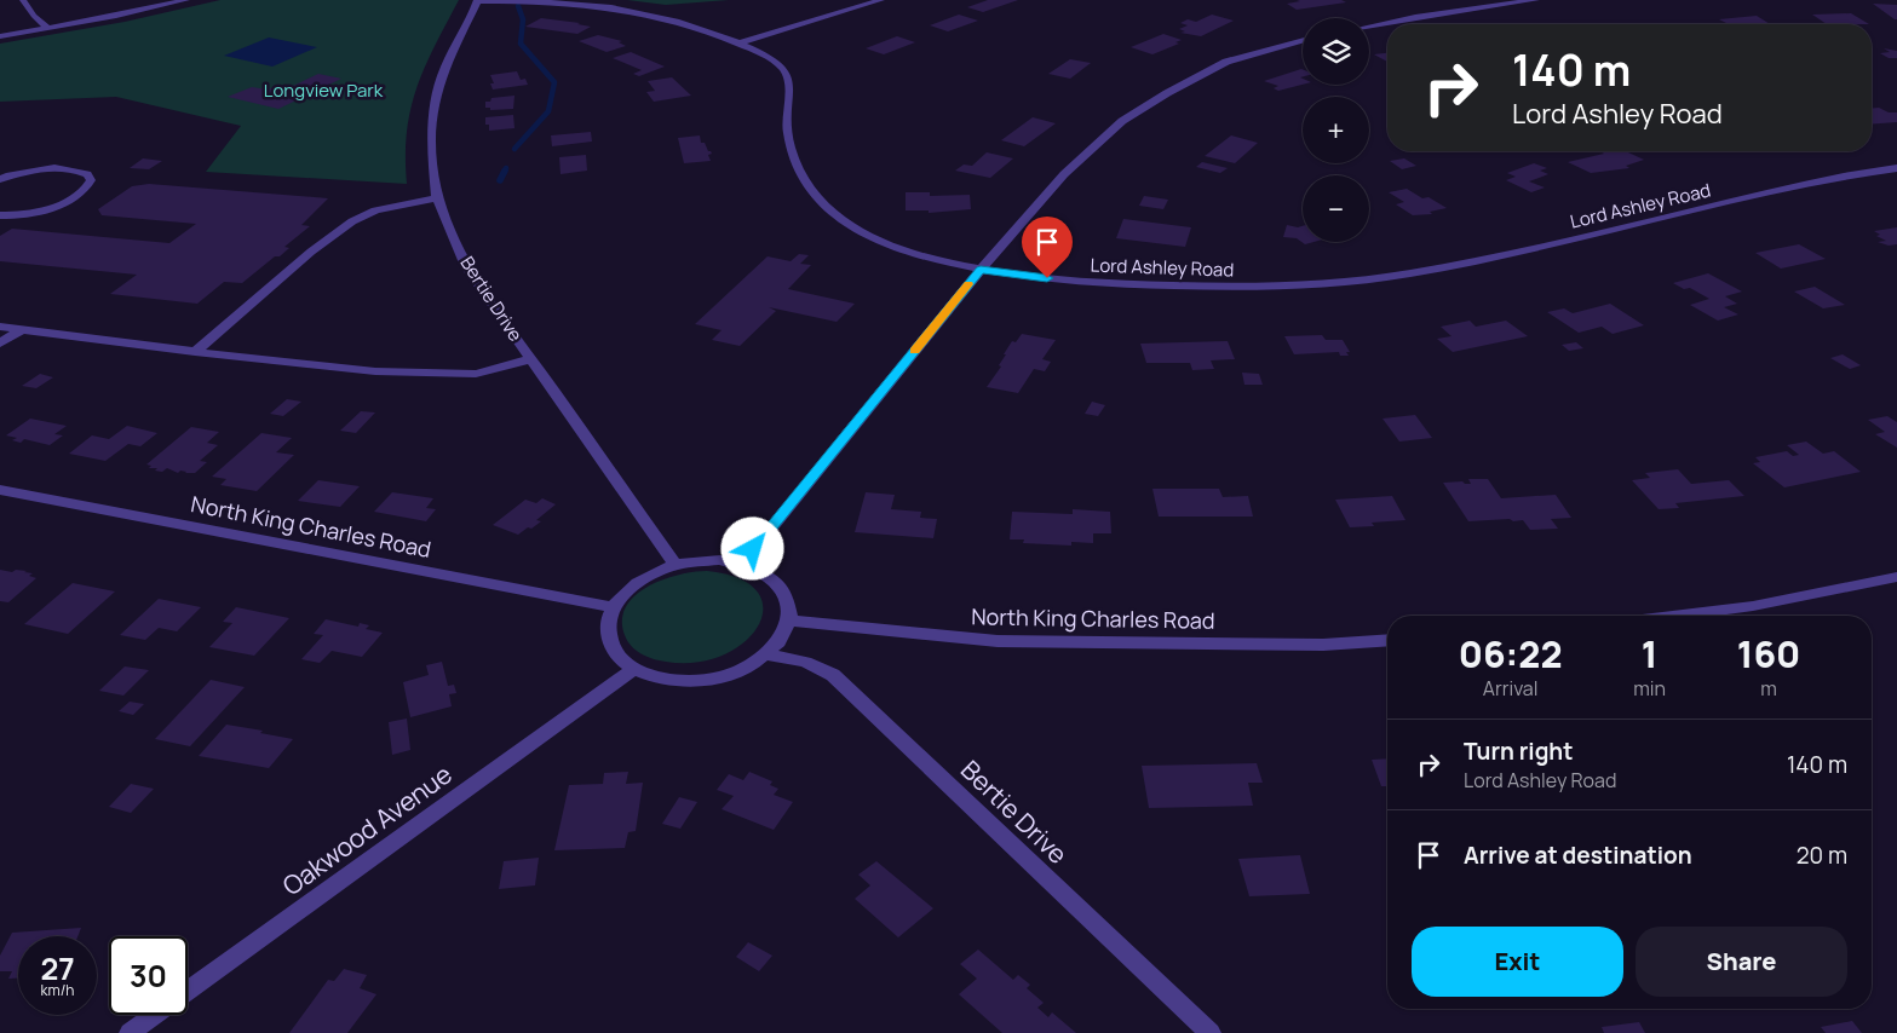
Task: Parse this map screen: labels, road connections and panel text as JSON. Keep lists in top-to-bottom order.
{
  "streets": {
    "street": [
      "Lord Ashley Road",
      "Bertie Drive",
      "North King Charles Road",
      "Oakwood Avenue"
    ]
  },
  "crossings": [
    ["Lord Ashley Road", "Bertie Drive"],
    ["Bertie Drive", "North King Charles Road"],
    ["Bertie Drive", "Oakwood Avenue"],
    ["North King Charles Road", "Oakwood Avenue"]
  ],
  "parks": ["Longview Park"],
  "page": {
    "map_buttons": ["+", "−"],
    "turn": ["140 m", "Lord Ashley Road"],
    "eta": [
      "06:22",
      "Arrival",
      "1",
      "min",
      "160",
      "m"
    ],
    "list": [
      {
        "name": "Turn right",
        "note": "Lord Ashley Road",
        "value": "140 m"
      },
      {
        "name": "Arrive at destination",
        "value": "20 m"
      }
    ],
    "buttons": ["Exit", "Share"],
    "speed": "27 km/h",
    "limit": "30"
  }
}
